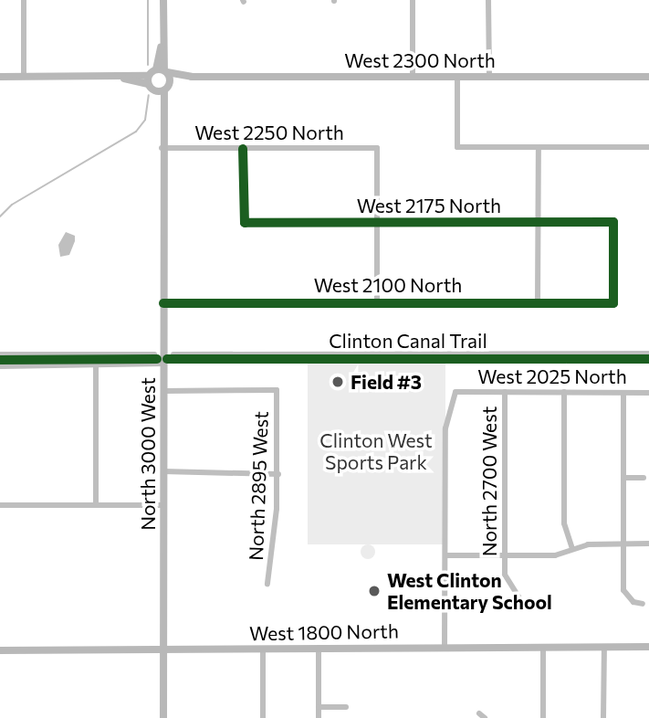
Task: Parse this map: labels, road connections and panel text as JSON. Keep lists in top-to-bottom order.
{
  "streets": {
    "main road": ["West 2300 North", "North 3000 West", "West 1800 North"],
    "street": [
      "West 2250 North",
      "West 2175 North",
      "West 2100 North",
      "West 2025 North",
      "North 2700 West",
      "North 2895 West"
    ],
    "cycle path": ["Clinton Canal Trail"]
  },
  "crossings": [
    ["West 2300 North", "North 3000 West"],
    ["West 2250 North", "West 2175 North"],
    ["West 2250 North", "North 3000 West"],
    ["West 2175 North", "West 2100 North"],
    ["West 2100 North", "North 3000 West"],
    ["West 2025 North", "North 2700 West"],
    ["North 3000 West", "North 2895 West"],
    ["North 3000 West", "West 1800 North"]
  ],
  "parks": ["Clinton West Sports Park"],
  "places": ["Field #3", "West Clinton Elementary School"]
}
